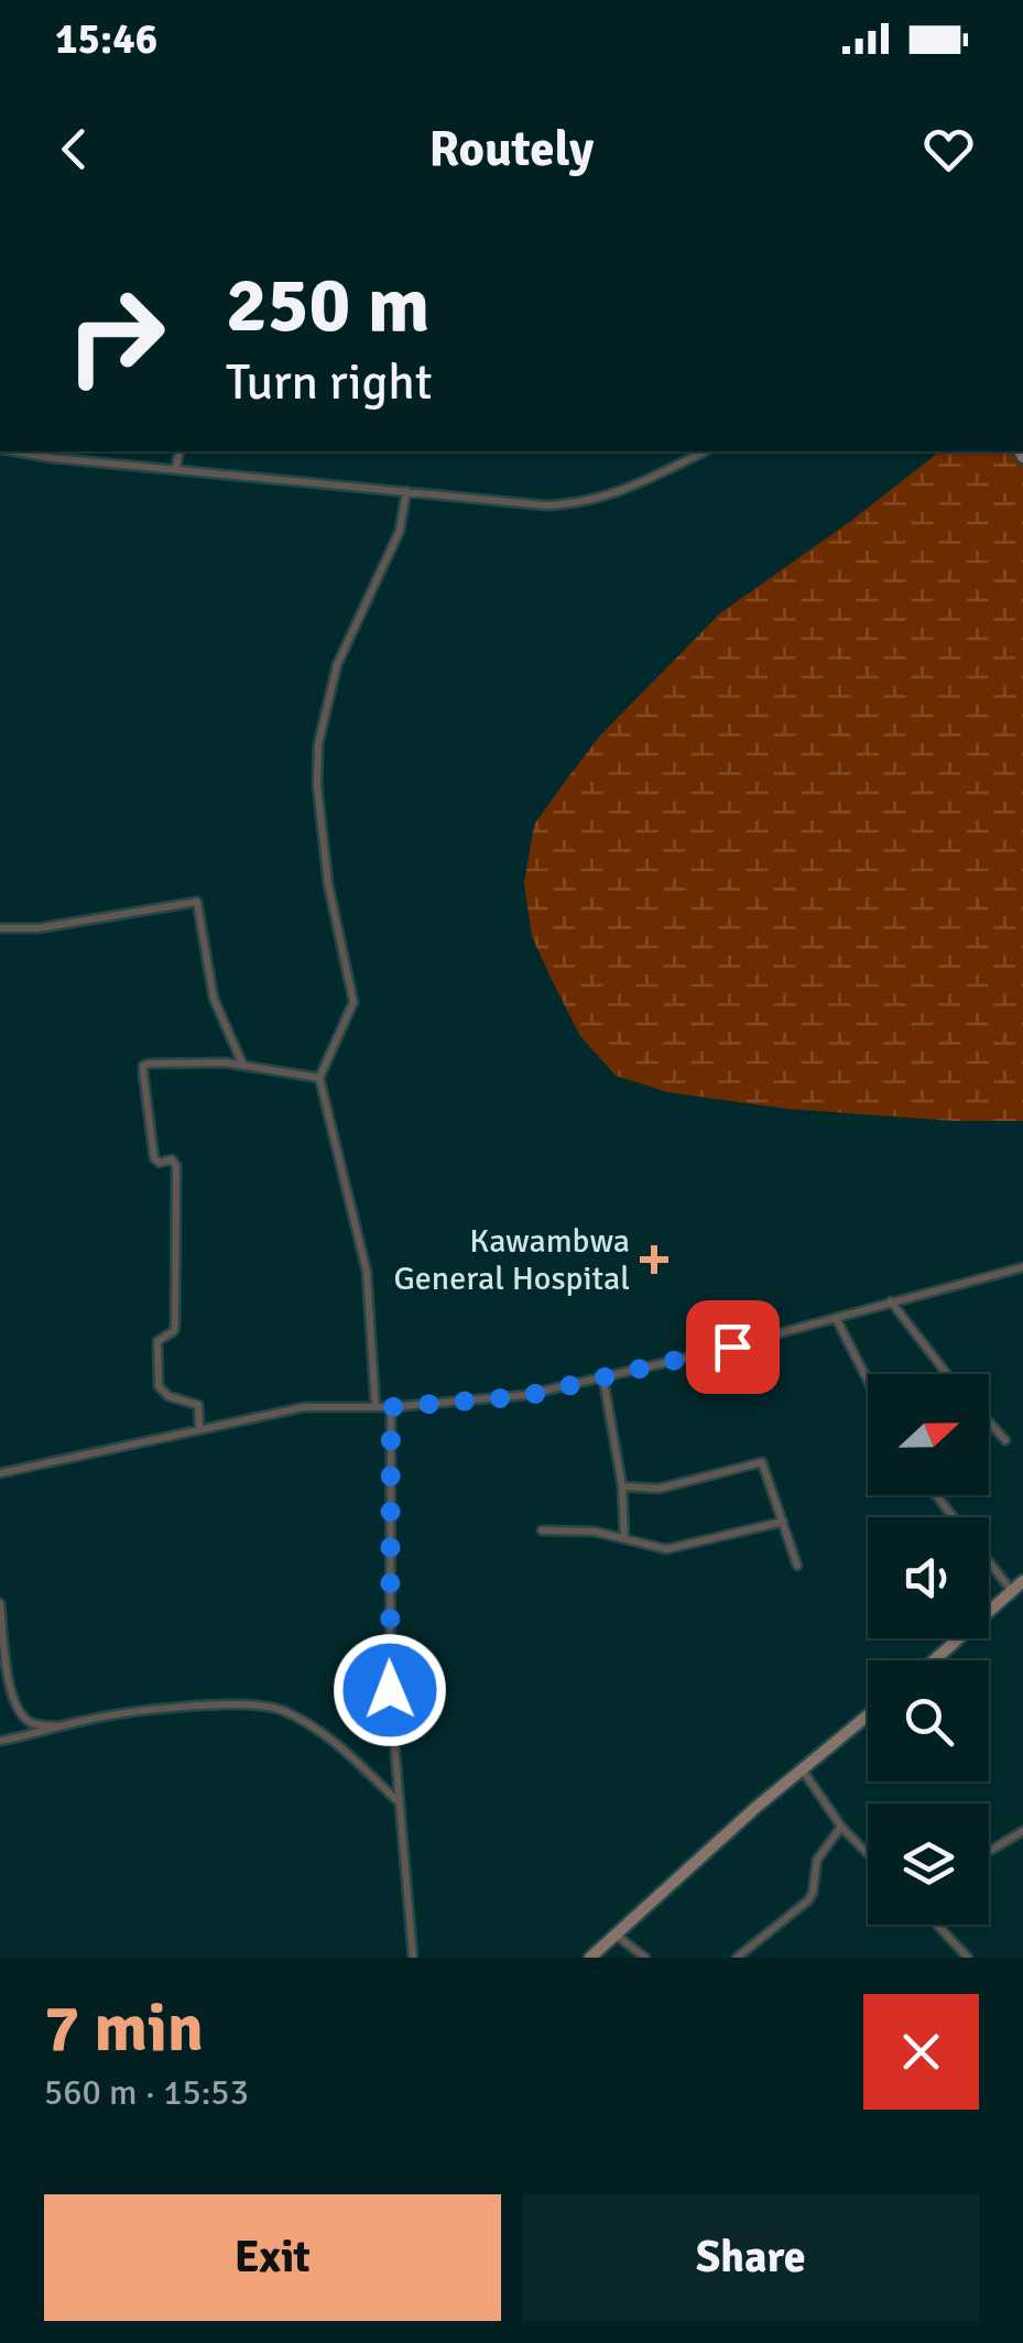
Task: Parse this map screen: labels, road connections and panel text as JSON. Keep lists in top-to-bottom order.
{
  "places": {
    "health": ["Kawambwa General Hospital"]
  },
  "north": "right",
  "page": {
    "status": "15:46",
    "header": "Routely",
    "turn": ["250 m", "Turn right"],
    "heading": ["7 min", "560 m · 15:53"],
    "buttons": ["Exit", "Share"]
  }
}
